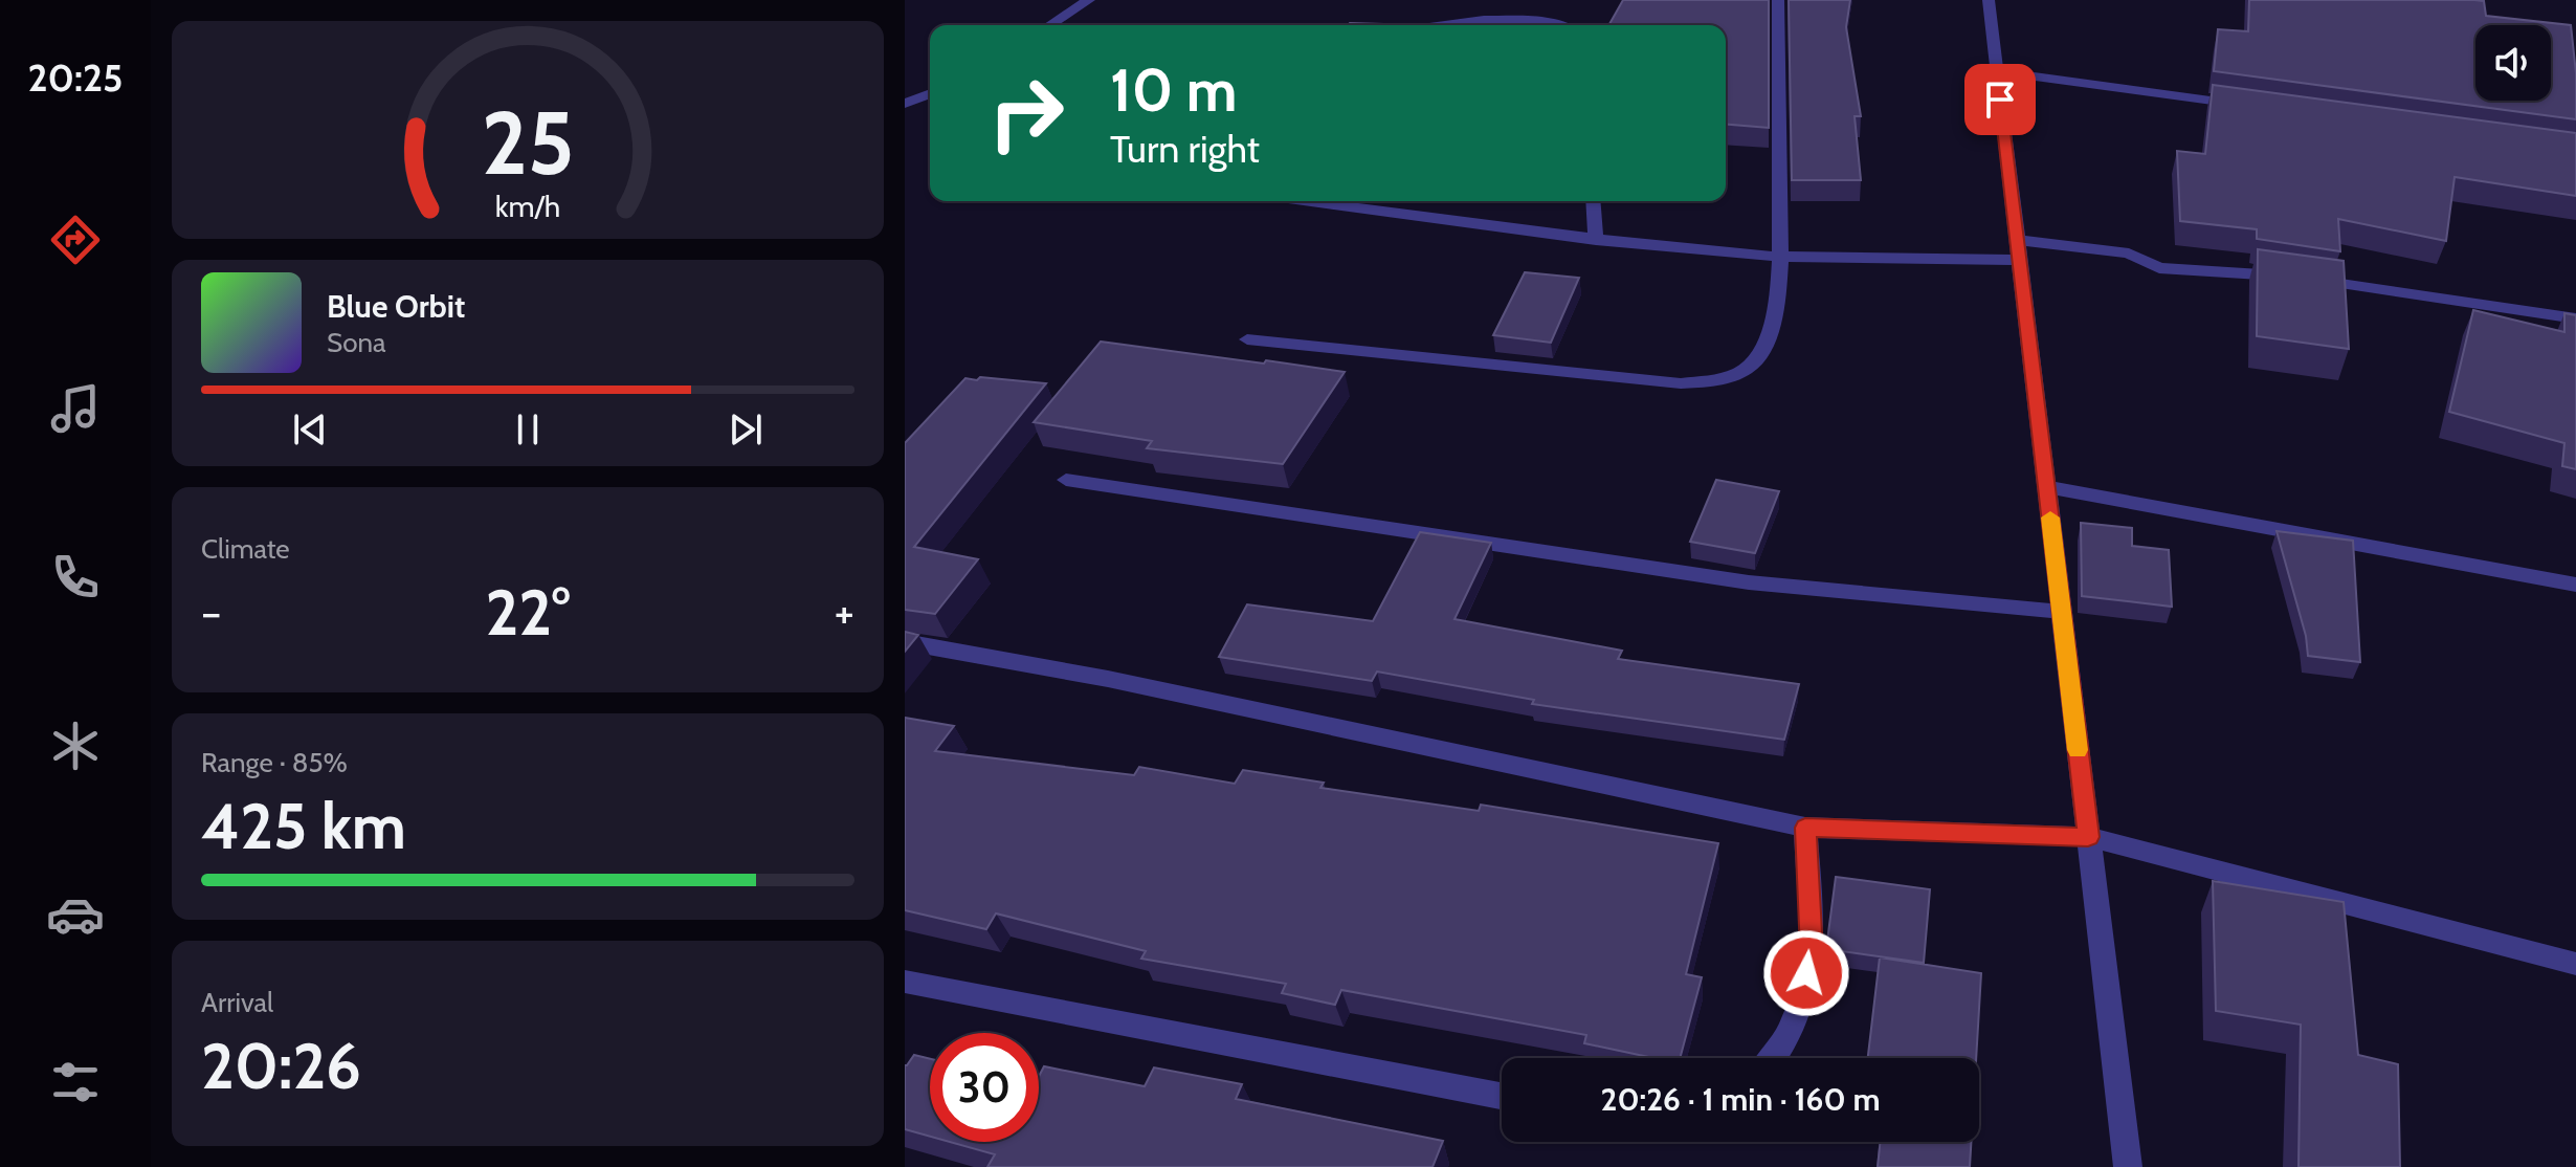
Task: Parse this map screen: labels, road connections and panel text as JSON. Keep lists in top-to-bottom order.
{
  "page": {
    "tabs": "20:25",
    "turn": ["10 m", "Turn right"],
    "song": ["Blue Orbit", "Sona"],
    "tile": [
      "Climate",
      ["Range · 85%", "425 km"],
      ["Arrival", "20:26"]
    ],
    "heat": ["−", "22°", "+"],
    "limit": "30",
    "trip": "20:26 · 1 min · 160 m",
    "gauge": ["25", "km/h"]
  }
}
